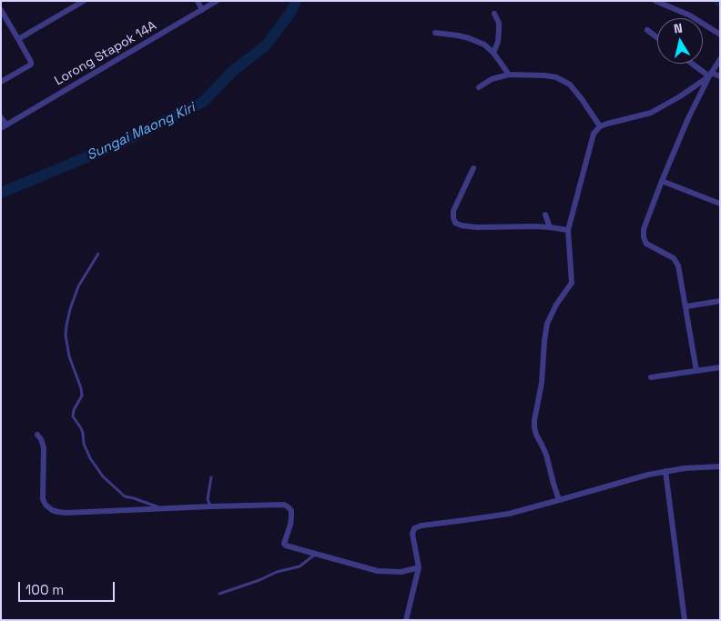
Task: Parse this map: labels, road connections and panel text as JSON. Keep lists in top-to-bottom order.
{
  "streets": {
    "street": ["Lorong Stapok 14A"]
  },
  "water": ["Sungai Maong Kiri"],
  "scale_bar": "100 m",
  "north": "top"
}
